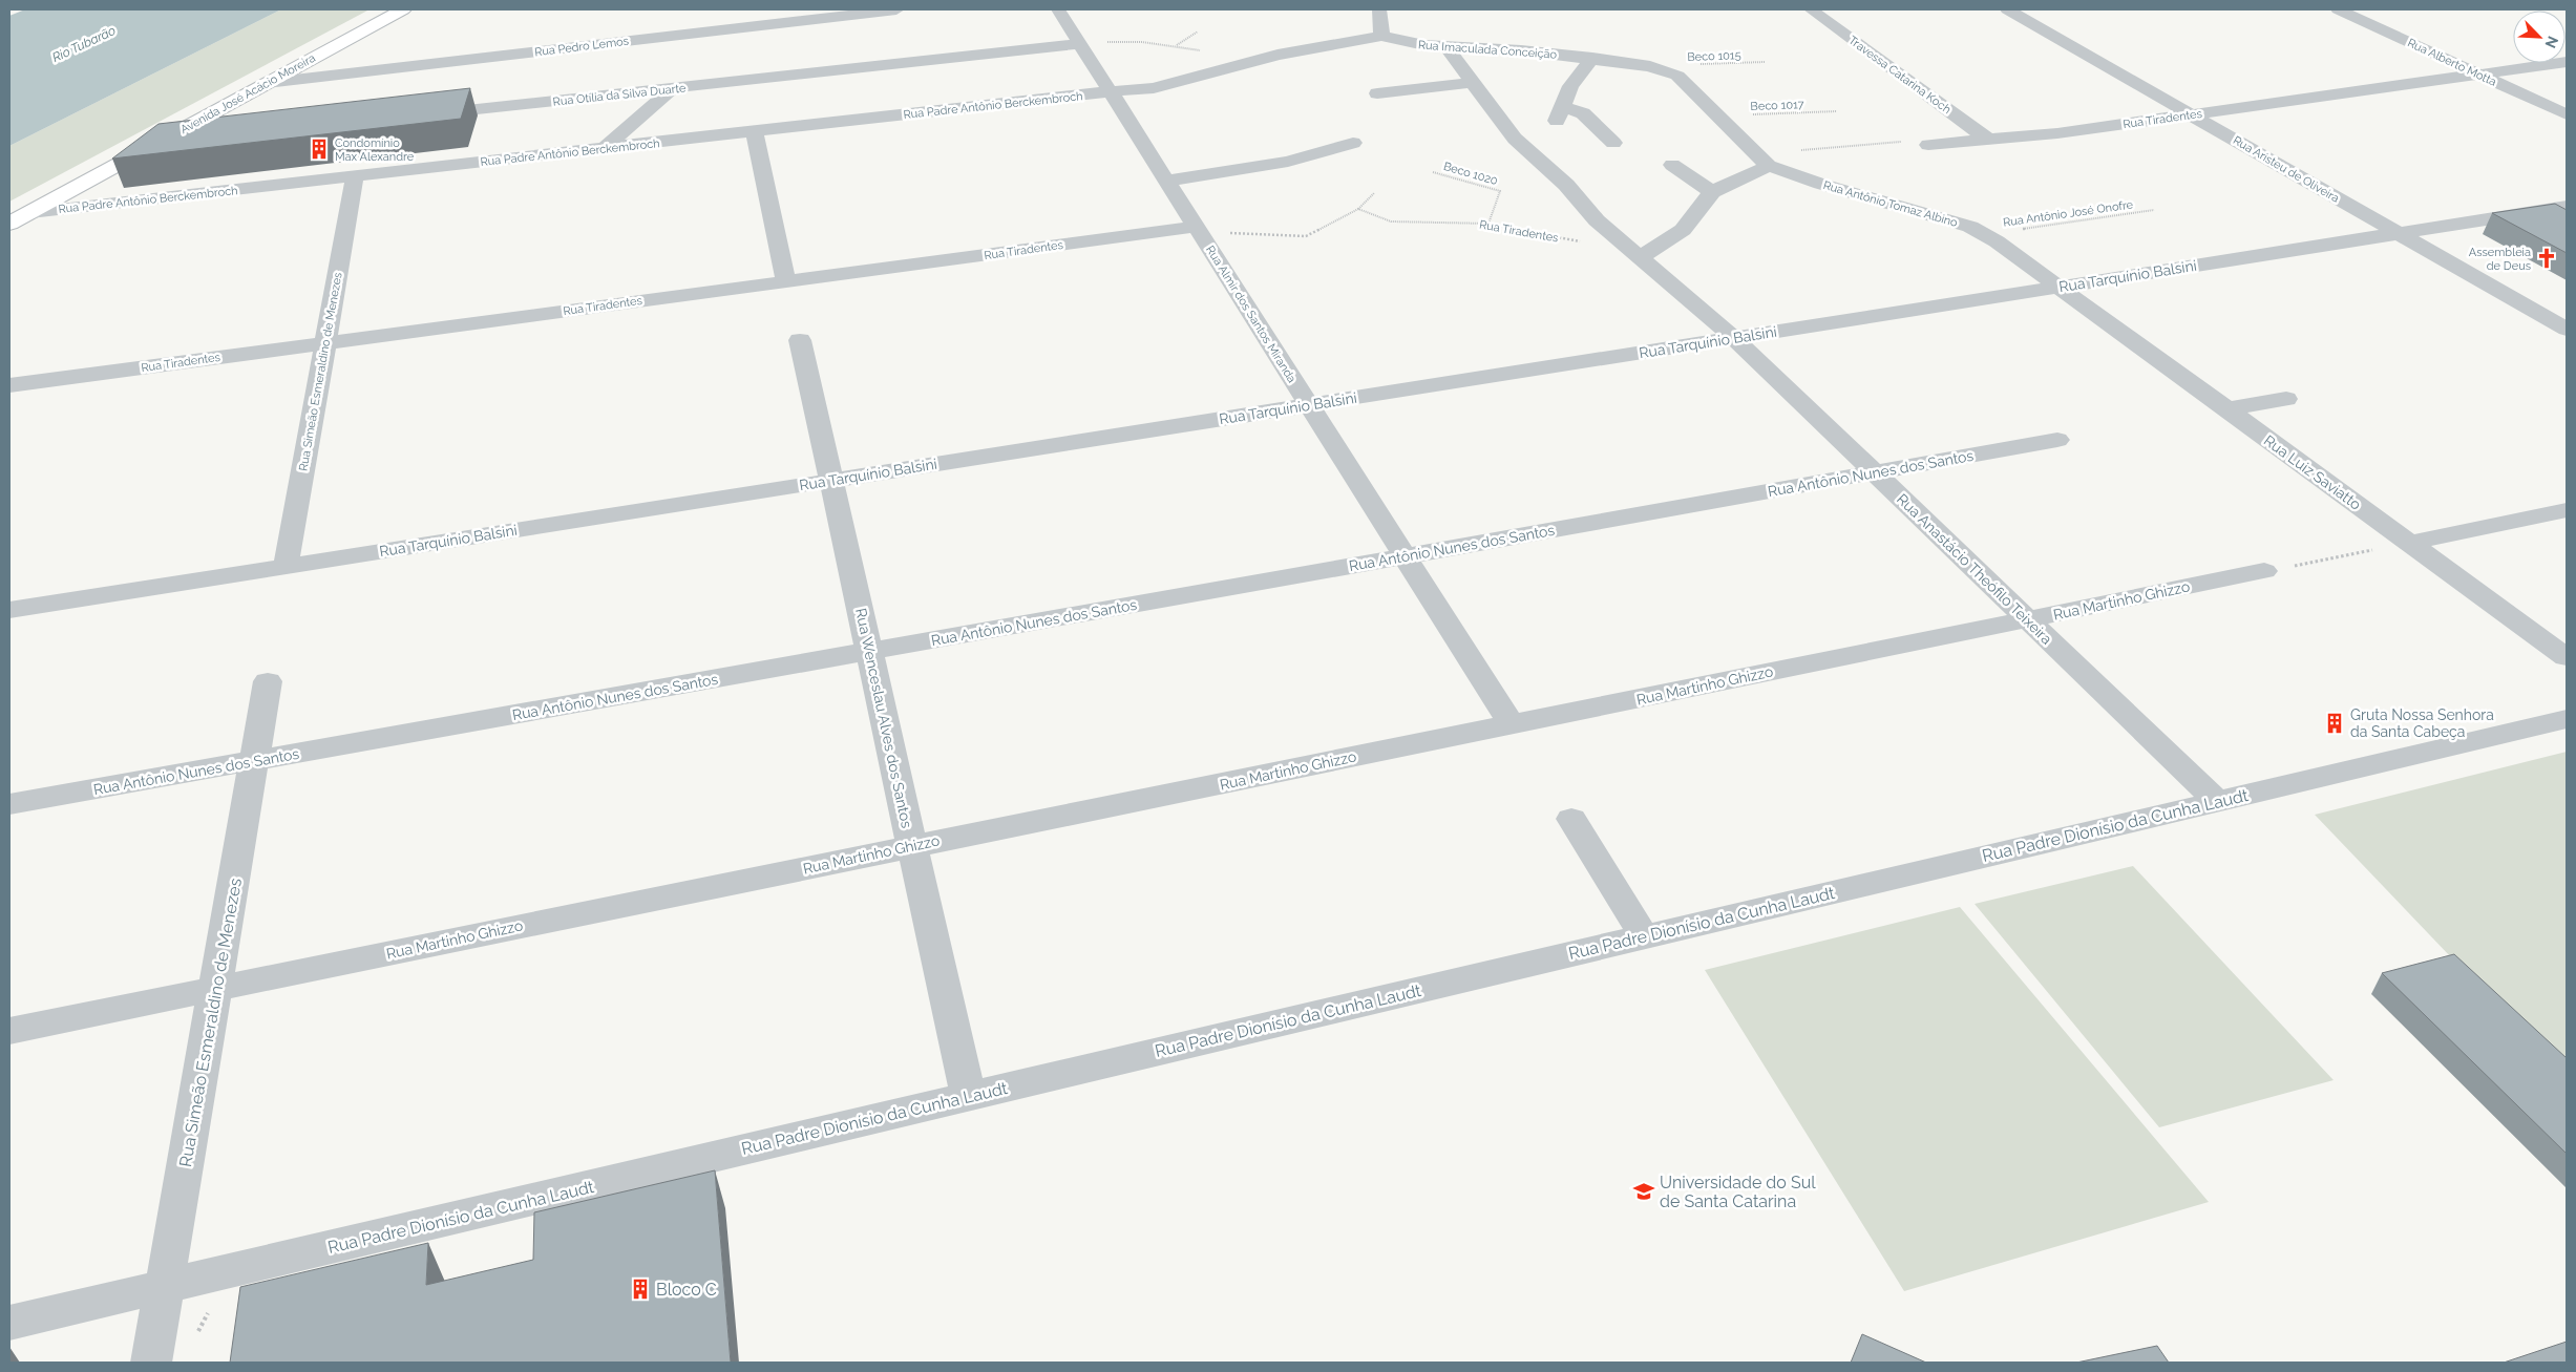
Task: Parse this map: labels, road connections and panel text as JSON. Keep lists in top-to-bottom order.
{
  "streets": {
    "main road": ["Avenida José Acácio Moreira"],
    "street": [
      "Rua Pedro Lemos",
      "Rua Imaculada Conceição",
      "Rua Alberto Motta",
      "Travessa Catarina Koch",
      "Rua Otília da Silva Duarte",
      "Rua Padre Antônio Berckembroch",
      "Rua Tiradentes",
      "Rua Aristeu de Oliveira",
      "Rua Antônio Tomaz Albino",
      "Rua Tarquínio Balsini",
      "Rua Almir dos Santos Miranda",
      "Rua Simeão Esmeraldino de Menezes",
      "Rua Luiz Saviatto",
      "Rua Antônio Nunes dos Santos",
      "Rua Anastácio Theófilo Teixeira",
      "Rua Martinho Ghizzo",
      "Rua Wenceslau Alves dos Santos",
      "Rua Padre Dionísio da Cunha Laudt"
    ],
    "path": [
      "Beco 1015",
      "Beco 1017",
      "Beco 1020",
      "Rua Antônio José Onofre"
    ]
  },
  "crossings": [
    ["Rua Pedro Lemos", "Avenida José Acácio Moreira"],
    ["Rua Imaculada Conceição", "Beco 1015"],
    ["Rua Imaculada Conceição", "Rua Padre Antônio Berckembroch"],
    ["Rua Imaculada Conceição", "Beco 1017"],
    ["Rua Imaculada Conceição", "Rua Antônio Tomaz Albino"],
    ["Rua Imaculada Conceição", "Rua Almir dos Santos Miranda"],
    ["Rua Imaculada Conceição", "Rua Anastácio Theófilo Teixeira"],
    ["Rua Alberto Motta", "Rua Tiradentes"],
    ["Travessa Catarina Koch", "Rua Tiradentes"],
    ["Avenida José Acácio Moreira", "Rua Padre Antônio Berckembroch"],
    ["Rua Otília da Silva Duarte", "Rua Almir dos Santos Miranda"],
    ["Rua Padre Antônio Berckembroch", "Rua Almir dos Santos Miranda"],
    ["Rua Padre Antônio Berckembroch", "Rua Simeão Esmeraldino de Menezes"],
    ["Rua Tiradentes", "Rua Aristeu de Oliveira"],
    ["Rua Tiradentes", "Beco 1020"],
    ["Rua Tiradentes", "Rua Almir dos Santos Miranda"],
    ["Rua Tiradentes", "Rua Simeão Esmeraldino de Menezes"],
    ["Rua Tiradentes", "Rua Anastácio Theófilo Teixeira"],
    ["Rua Aristeu de Oliveira", "Rua Tarquínio Balsini"],
    ["Rua Antônio Tomaz Albino", "Rua Antônio José Onofre"],
    ["Rua Antônio Tomaz Albino", "Rua Tarquínio Balsini"],
    ["Rua Antônio Tomaz Albino", "Rua Luiz Saviatto"],
    ["Rua Tarquínio Balsini", "Rua Almir dos Santos Miranda"],
    ["Rua Tarquínio Balsini", "Rua Simeão Esmeraldino de Menezes"],
    ["Rua Tarquínio Balsini", "Rua Luiz Saviatto"],
    ["Rua Tarquínio Balsini", "Rua Anastácio Theófilo Teixeira"],
    ["Rua Tarquínio Balsini", "Rua Wenceslau Alves dos Santos"],
    ["Rua Almir dos Santos Miranda", "Rua Antônio Nunes dos Santos"],
    ["Rua Almir dos Santos Miranda", "Rua Martinho Ghizzo"],
    ["Rua Simeão Esmeraldino de Menezes", "Rua Antônio Nunes dos Santos"],
    ["Rua Simeão Esmeraldino de Menezes", "Rua Martinho Ghizzo"],
    ["Rua Simeão Esmeraldino de Menezes", "Rua Padre Dionísio da Cunha Laudt"],
    ["Rua Antônio Nunes dos Santos", "Rua Anastácio Theófilo Teixeira"],
    ["Rua Antônio Nunes dos Santos", "Rua Wenceslau Alves dos Santos"],
    ["Rua Anastácio Theófilo Teixeira", "Rua Martinho Ghizzo"],
    ["Rua Anastácio Theófilo Teixeira", "Rua Padre Dionísio da Cunha Laudt"],
    ["Rua Martinho Ghizzo", "Rua Wenceslau Alves dos Santos"],
    ["Rua Wenceslau Alves dos Santos", "Rua Padre Dionísio da Cunha Laudt"]
  ],
  "water": ["Rio Tubarão"],
  "places": {
    "building": ["Condomínio Max Alexandre", "Gruta Nossa Senhora da Santa Cabeça", "Bloco C"],
    "church": ["Assembleia de Deus"],
    "school or university": ["Universidade do Sul de Santa Catarina"]
  },
  "north": "bottom right"
}
